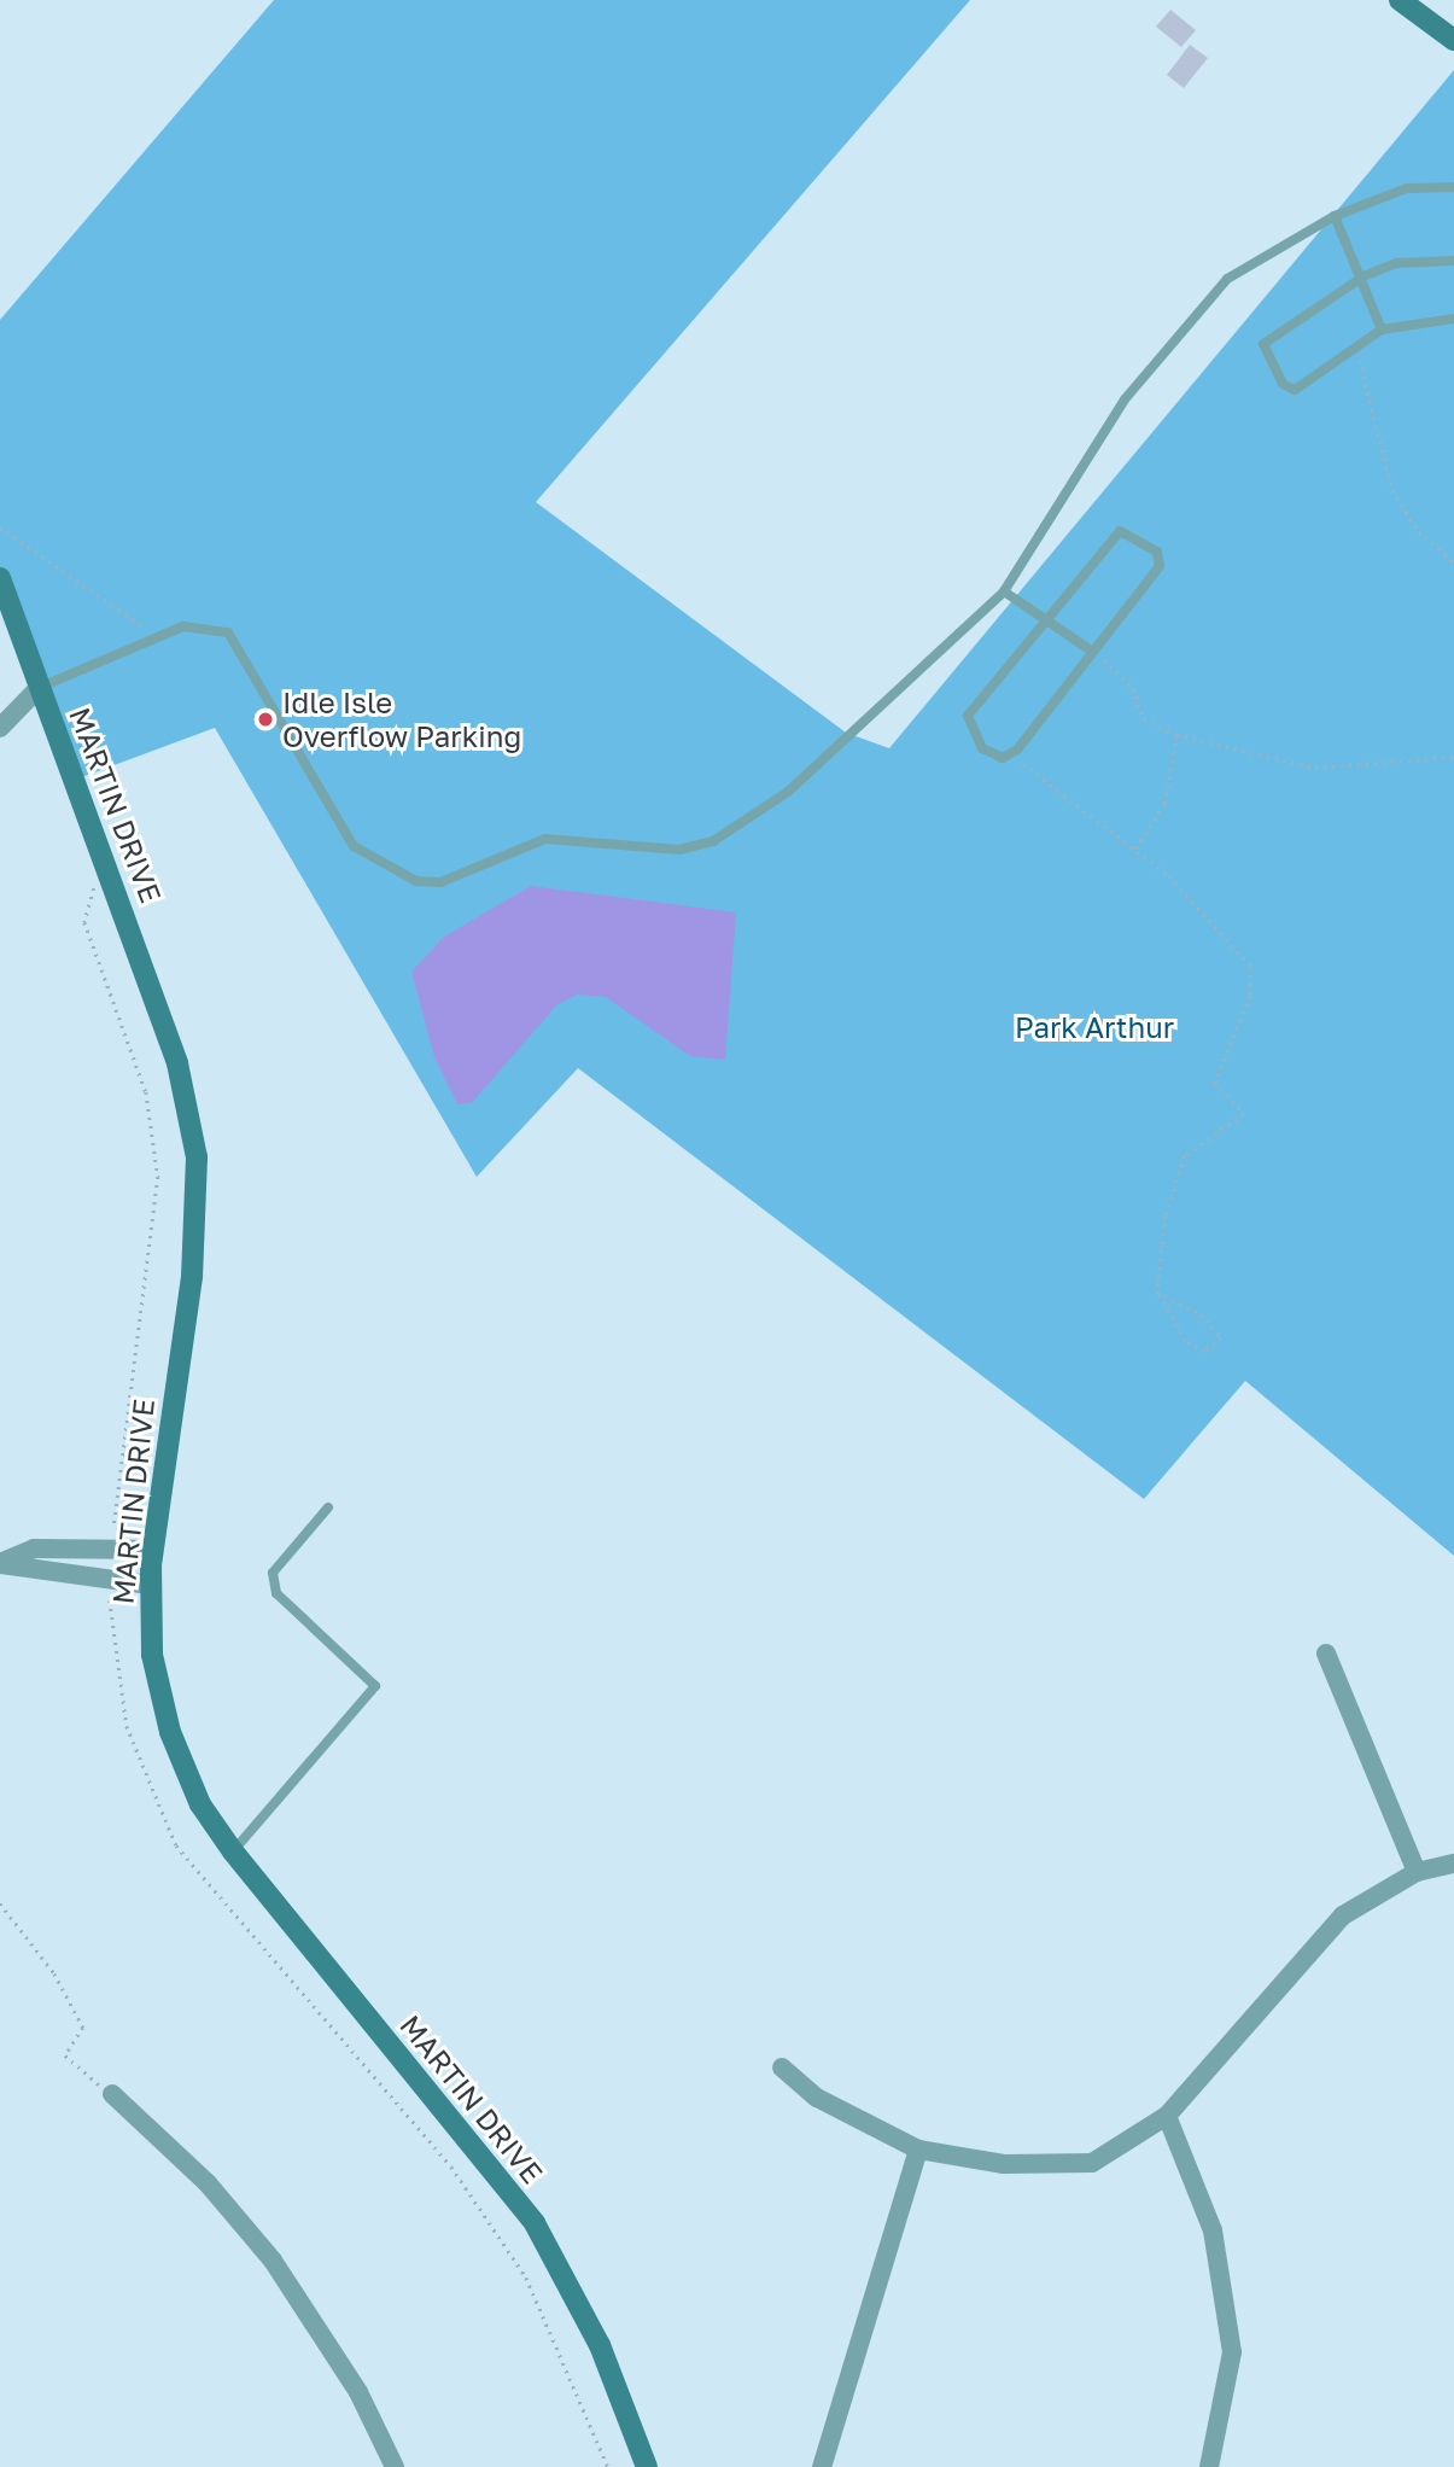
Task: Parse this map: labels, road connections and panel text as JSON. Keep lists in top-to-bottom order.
{
  "streets": {
    "street": ["MARTIN DRIVE"]
  },
  "parks": ["Park Arthur"],
  "places": ["Idle Isle Overflow Parking"]
}
